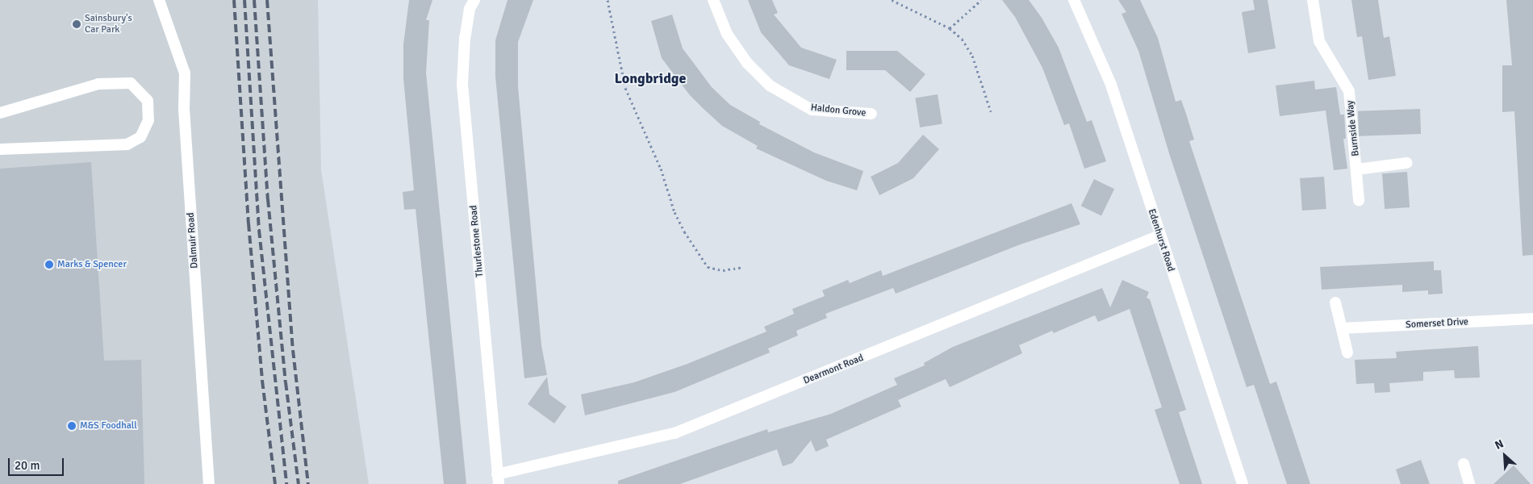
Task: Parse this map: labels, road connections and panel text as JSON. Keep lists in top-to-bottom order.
{
  "streets": {
    "street": [
      "Haldon Grove",
      "Burnside Way",
      "Dalmuir Road",
      "Edenhurst Road",
      "Thurlestone Road",
      "Somerset Drive",
      "Dearmont Road"
    ]
  },
  "crossings": [
    ["Edenhurst Road", "Dearmont Road"],
    ["Thurlestone Road", "Dearmont Road"]
  ],
  "districts": ["Longbridge"],
  "places": ["Sainsbury's Car Park", "Marks & Spencer", "M&S Foodhall"],
  "scale_bar": "20 m",
  "north": "top left"
}
